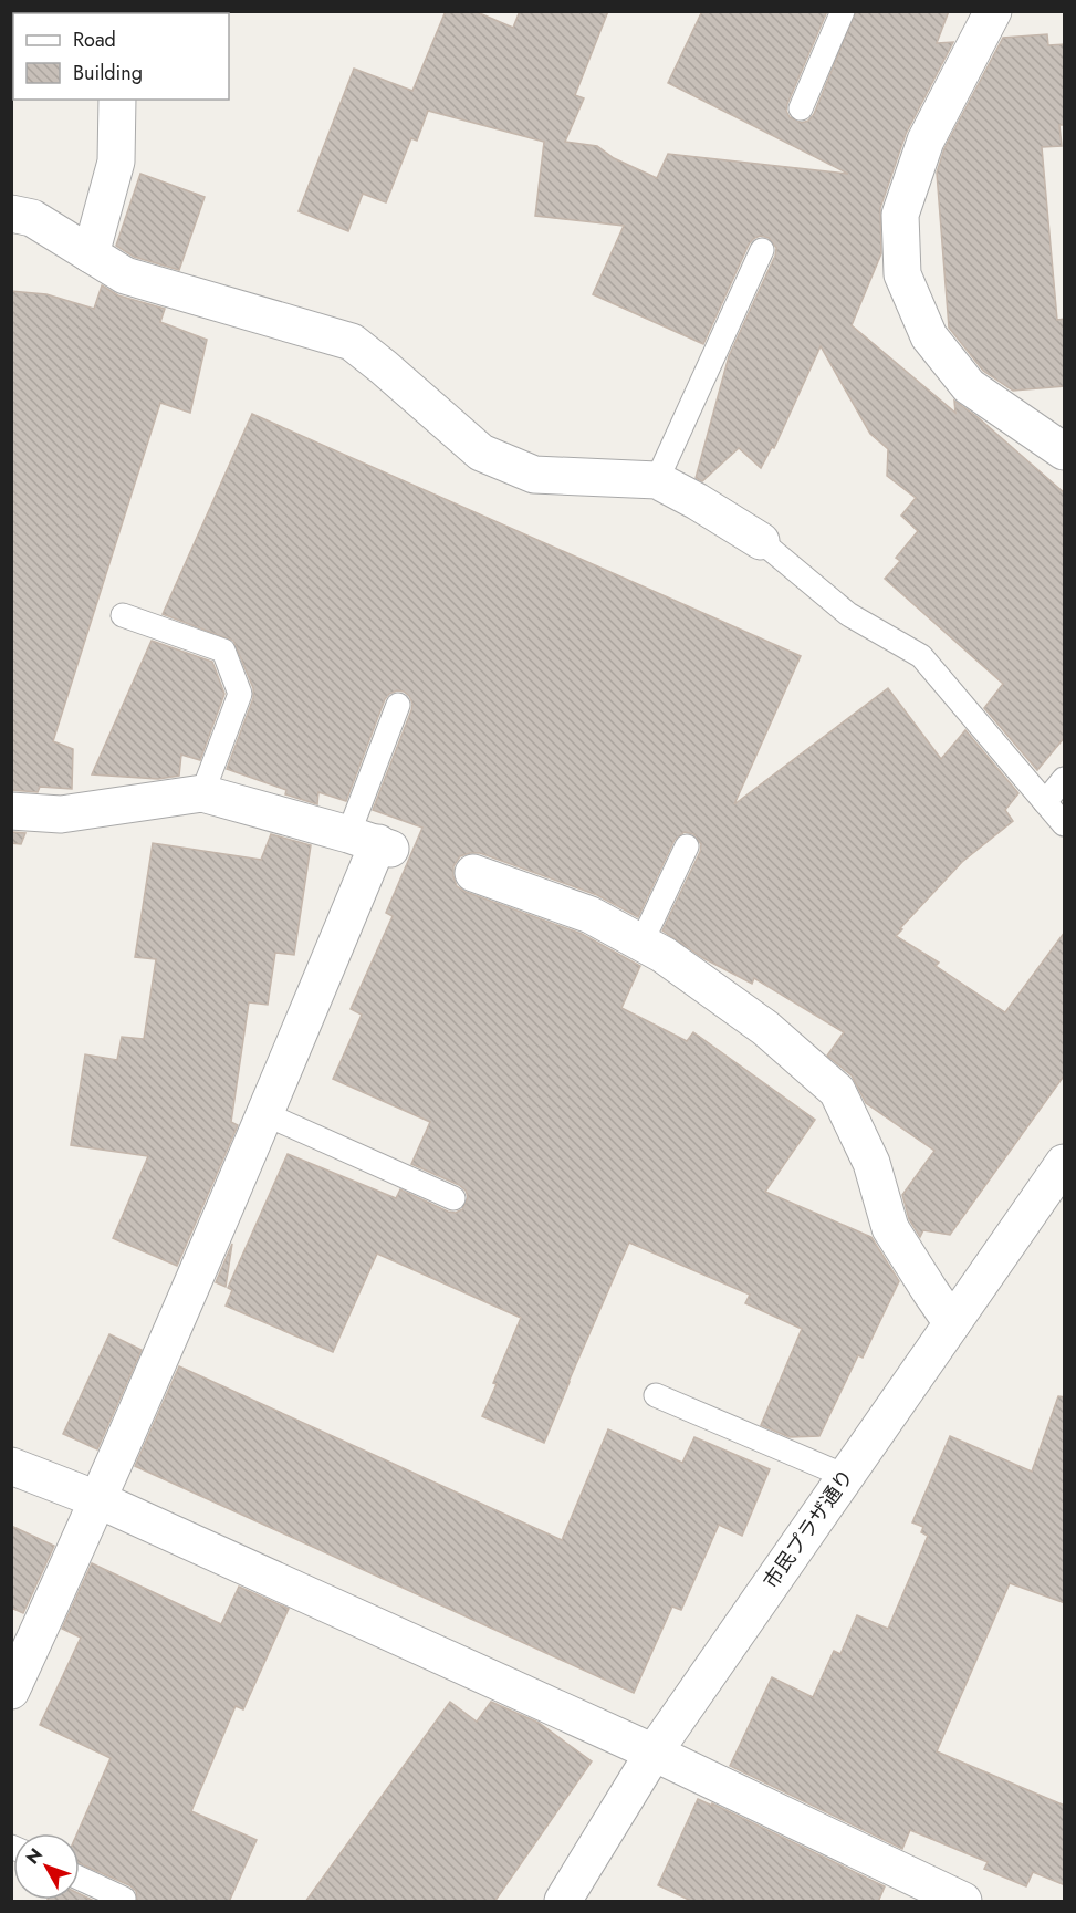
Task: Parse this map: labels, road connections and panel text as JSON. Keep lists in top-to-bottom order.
{
  "streets": {
    "street": ["市民プラザ通り"]
  },
  "legend": ["Road", "Building"],
  "north": "top left"
}
